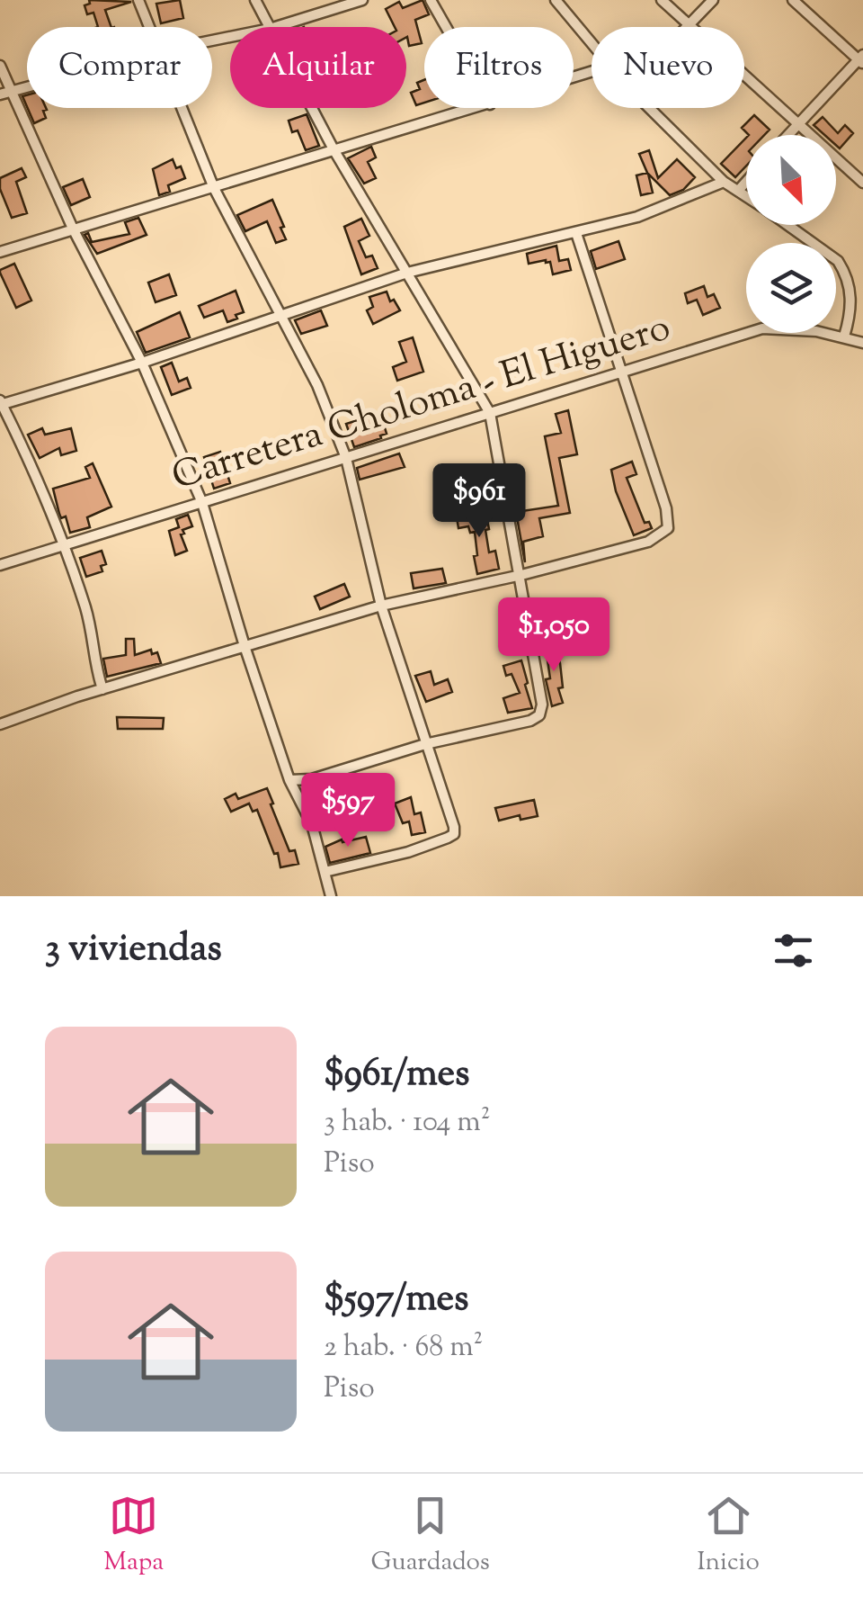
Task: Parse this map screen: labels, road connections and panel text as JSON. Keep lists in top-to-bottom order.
{
  "streets": {
    "street": ["Carretera Choloma - El Higuero"]
  },
  "north": "bottom right",
  "page": {
    "chip": [
      "Comprar",
      "Alquilar",
      "Filtros",
      "Nuevo"
    ],
    "price": ["$961", "$1,050", "$597"],
    "heading": "3 viviendas",
    "list": [
      {
        "name": "$961/mes",
        "note": "3 hab. · 104 m² · Piso"
      },
      {
        "name": "$597/mes",
        "note": "2 hab. · 68 m² · Piso"
      }
    ],
    "tabs": ["Mapa", "Guardados", "Inicio"]
  }
}
